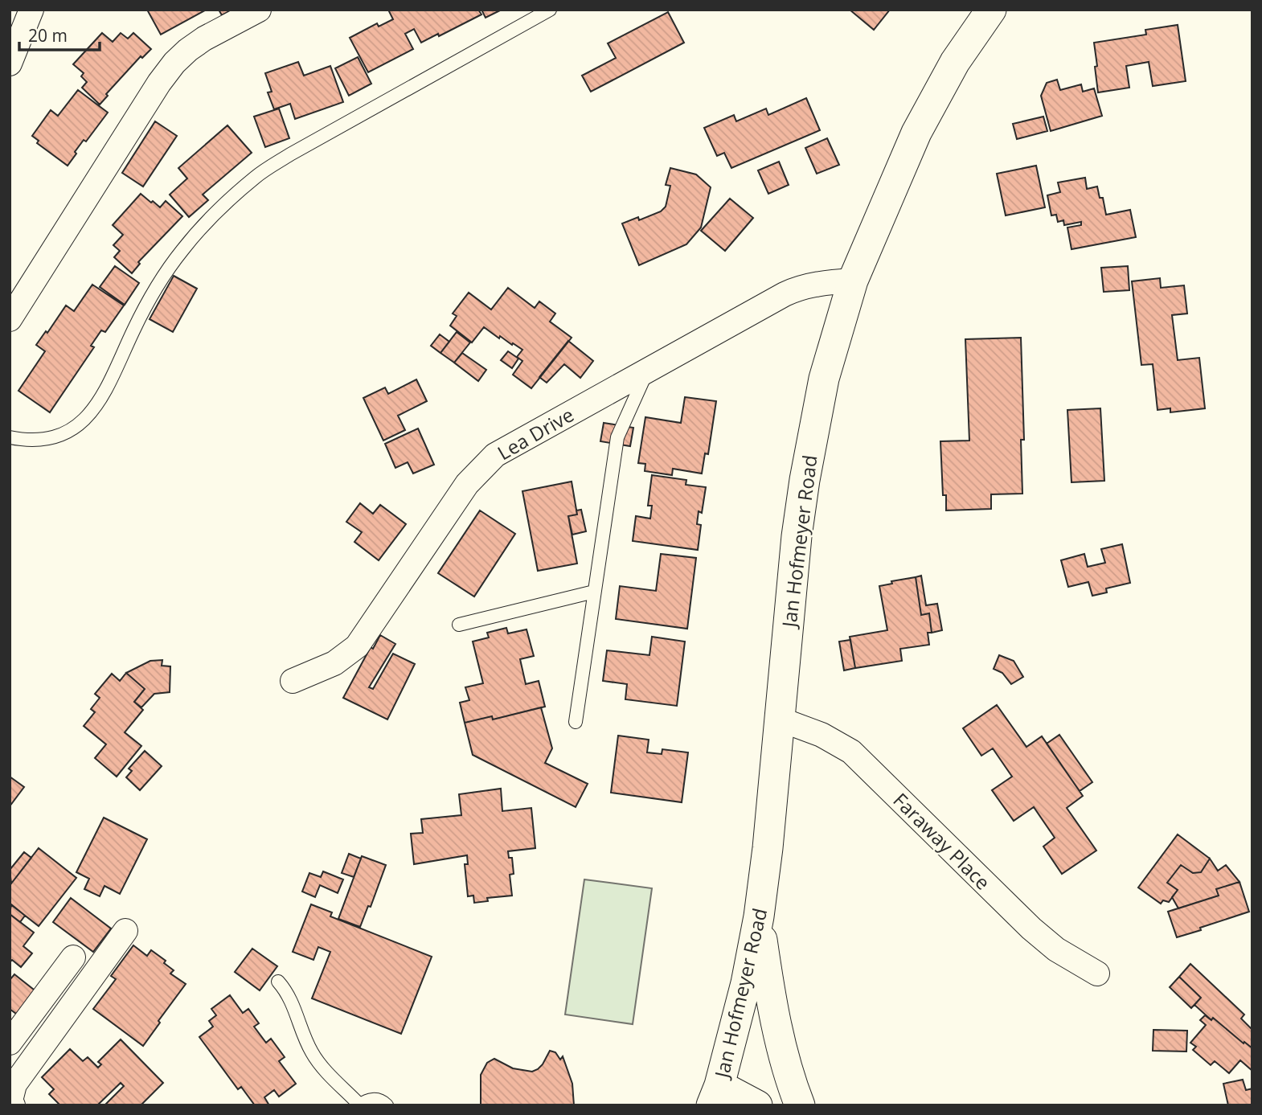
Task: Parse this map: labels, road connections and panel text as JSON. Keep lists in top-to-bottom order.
{
  "streets": {
    "street": ["Lea Drive", "Jan Hofmeyer Road", "Faraway Place"]
  },
  "crossings": [
    ["Lea Drive", "Jan Hofmeyer Road"],
    ["Jan Hofmeyer Road", "Faraway Place"]
  ],
  "scale_bar": "20 m"
}
